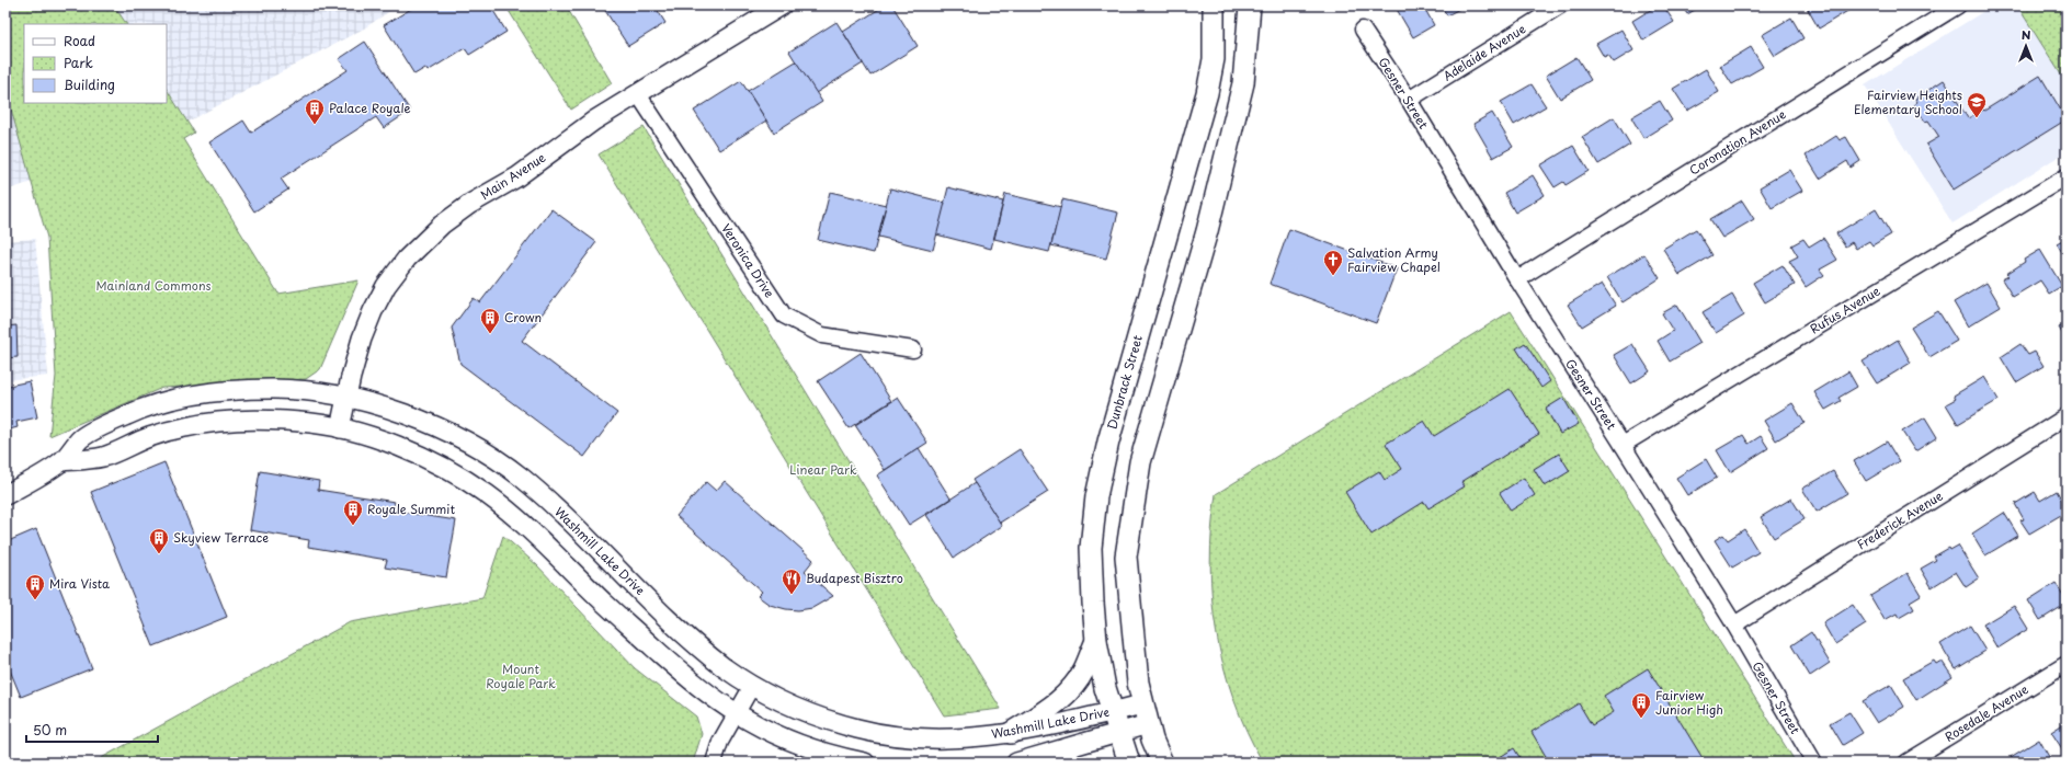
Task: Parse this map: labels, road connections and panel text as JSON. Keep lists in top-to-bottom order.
{
  "streets": {
    "main road": ["Dunbrack Street"],
    "street": [
      "Adelaide Avenue",
      "Gesner Street",
      "Coronation Avenue",
      "Main Avenue",
      "Veronica Drive",
      "Rufus Avenue",
      "Frederick Avenue",
      "Washmill Lake Drive",
      "Rosedale Avenue"
    ]
  },
  "crossings": [
    ["Adelaide Avenue", "Gesner Street"],
    ["Gesner Street", "Coronation Avenue"],
    ["Gesner Street", "Rufus Avenue"],
    ["Gesner Street", "Frederick Avenue"],
    ["Main Avenue", "Veronica Drive"],
    ["Main Avenue", "Washmill Lake Drive"],
    ["Dunbrack Street", "Washmill Lake Drive"]
  ],
  "parks": ["Mainland Commons", "Linear Park", "Mount Royale Park"],
  "places": {
    "school or university": ["Fairview Heights Elementary School"],
    "building": [
      "Palace Royale",
      "Crown",
      "Royale Summit",
      "Skyview Terrace",
      "Mira Vista",
      "Fairview Junior High"
    ],
    "church": ["Salvation Army Fairview Chapel"],
    "restaurant": ["Budapest Bisztro"]
  },
  "legend": ["Road", "Park", "Building"],
  "scale_bar": "50 m",
  "north": "top"
}
